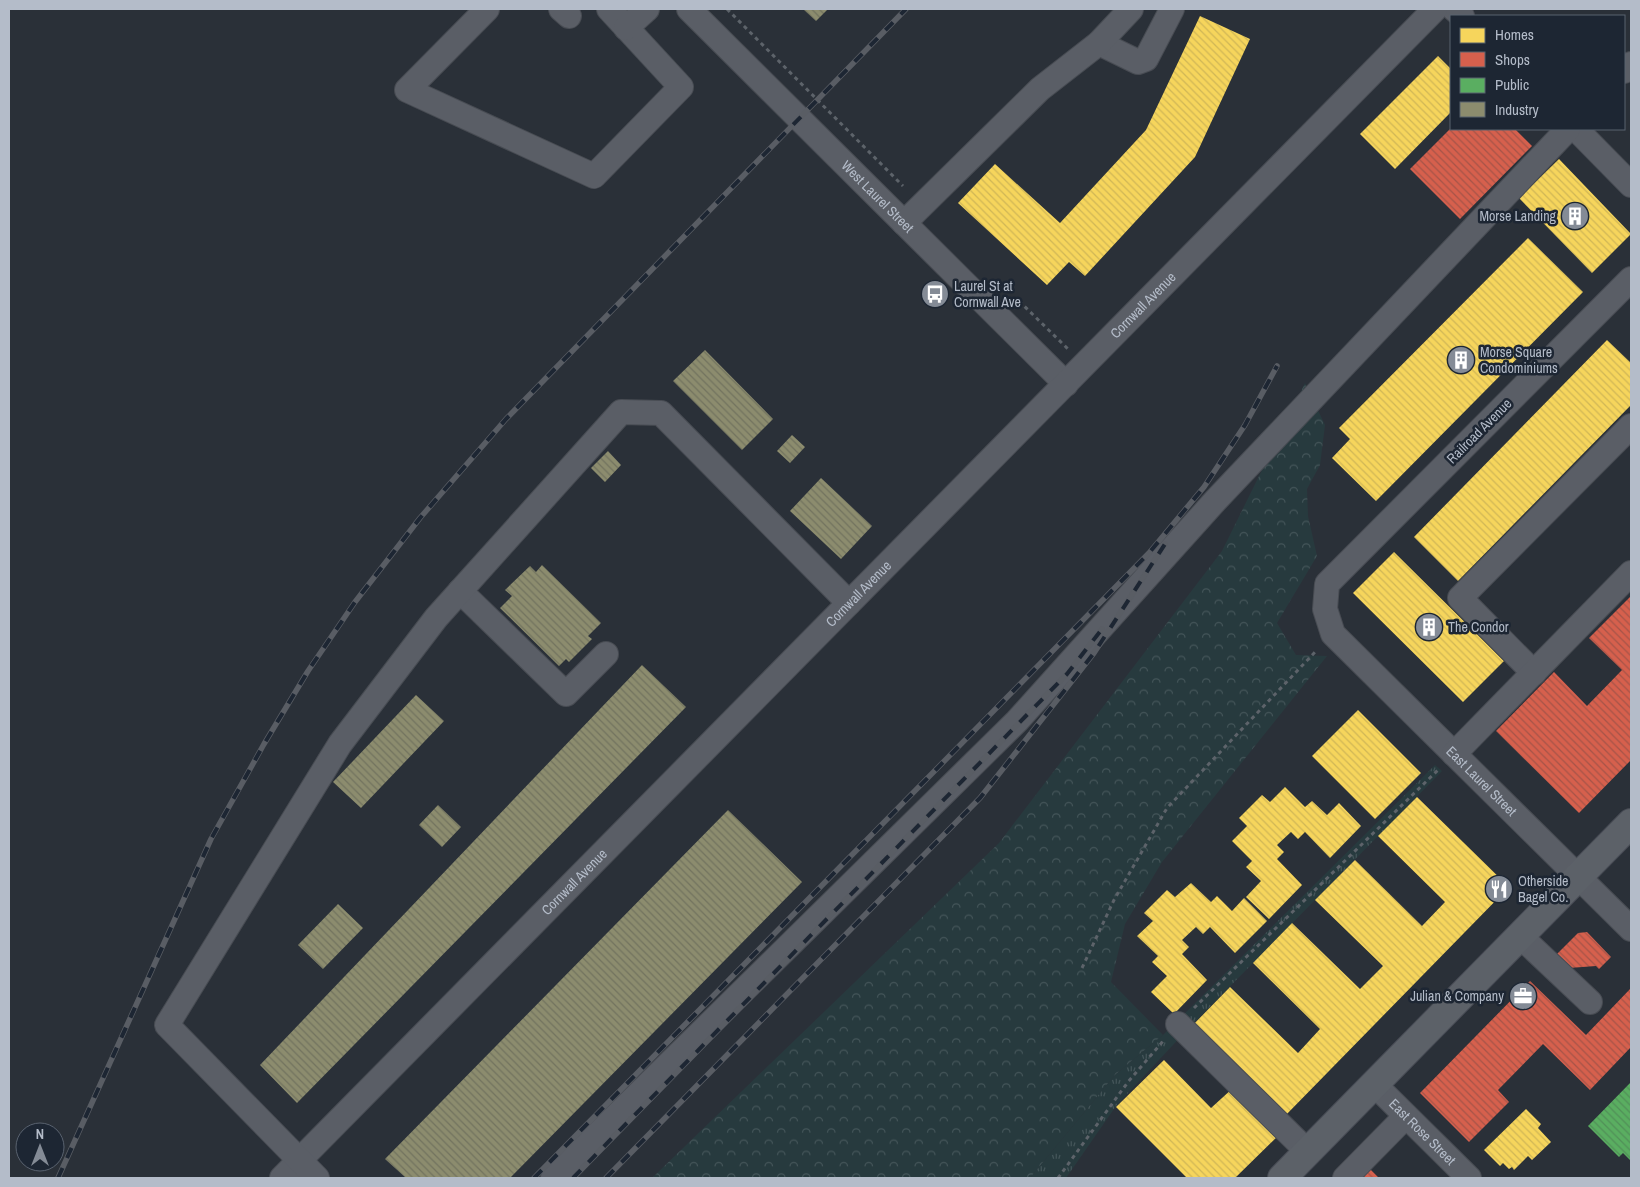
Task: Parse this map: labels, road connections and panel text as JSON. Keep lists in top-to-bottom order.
{
  "streets": {
    "street": [
      "West Laurel Street",
      "Cornwall Avenue",
      "Railroad Avenue",
      "East Laurel Street",
      "East Rose Street"
    ]
  },
  "crossings": [
    ["West Laurel Street", "Cornwall Avenue"],
    ["Railroad Avenue", "East Laurel Street"]
  ],
  "places": {
    "building": ["Morse Landing", "Morse Square Condominiums", "The Condor"],
    "bus stop": ["Laurel St at Cornwall Ave"],
    "restaurant": ["Otherside Bagel Co."],
    "office": ["Julian & Company"]
  },
  "legend": [
    "Homes",
    "Shops",
    "Public",
    "Industry"
  ],
  "north": "top"
}
